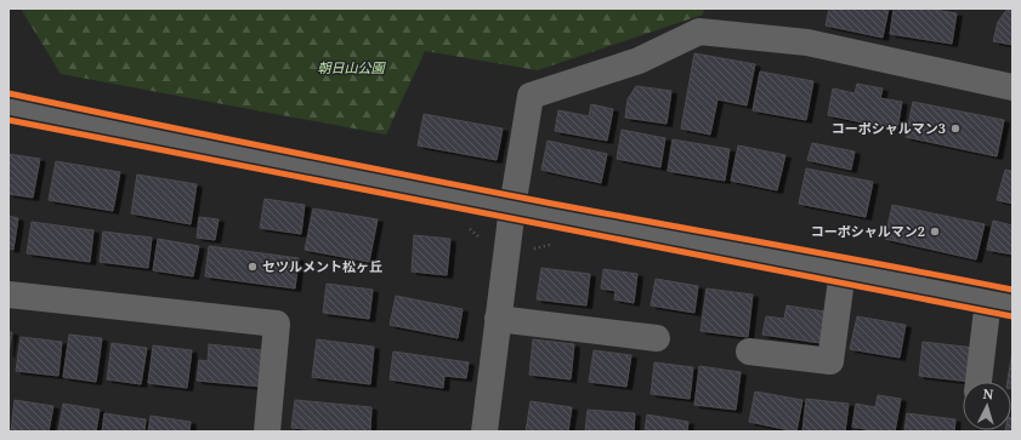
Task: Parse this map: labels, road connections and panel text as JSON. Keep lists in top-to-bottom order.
{
  "parks": ["朝日山公園"],
  "places": ["コーポシャルマン3", "コーポシャルマン2", "セツルメント松ヶ丘"],
  "north": "top"
}
